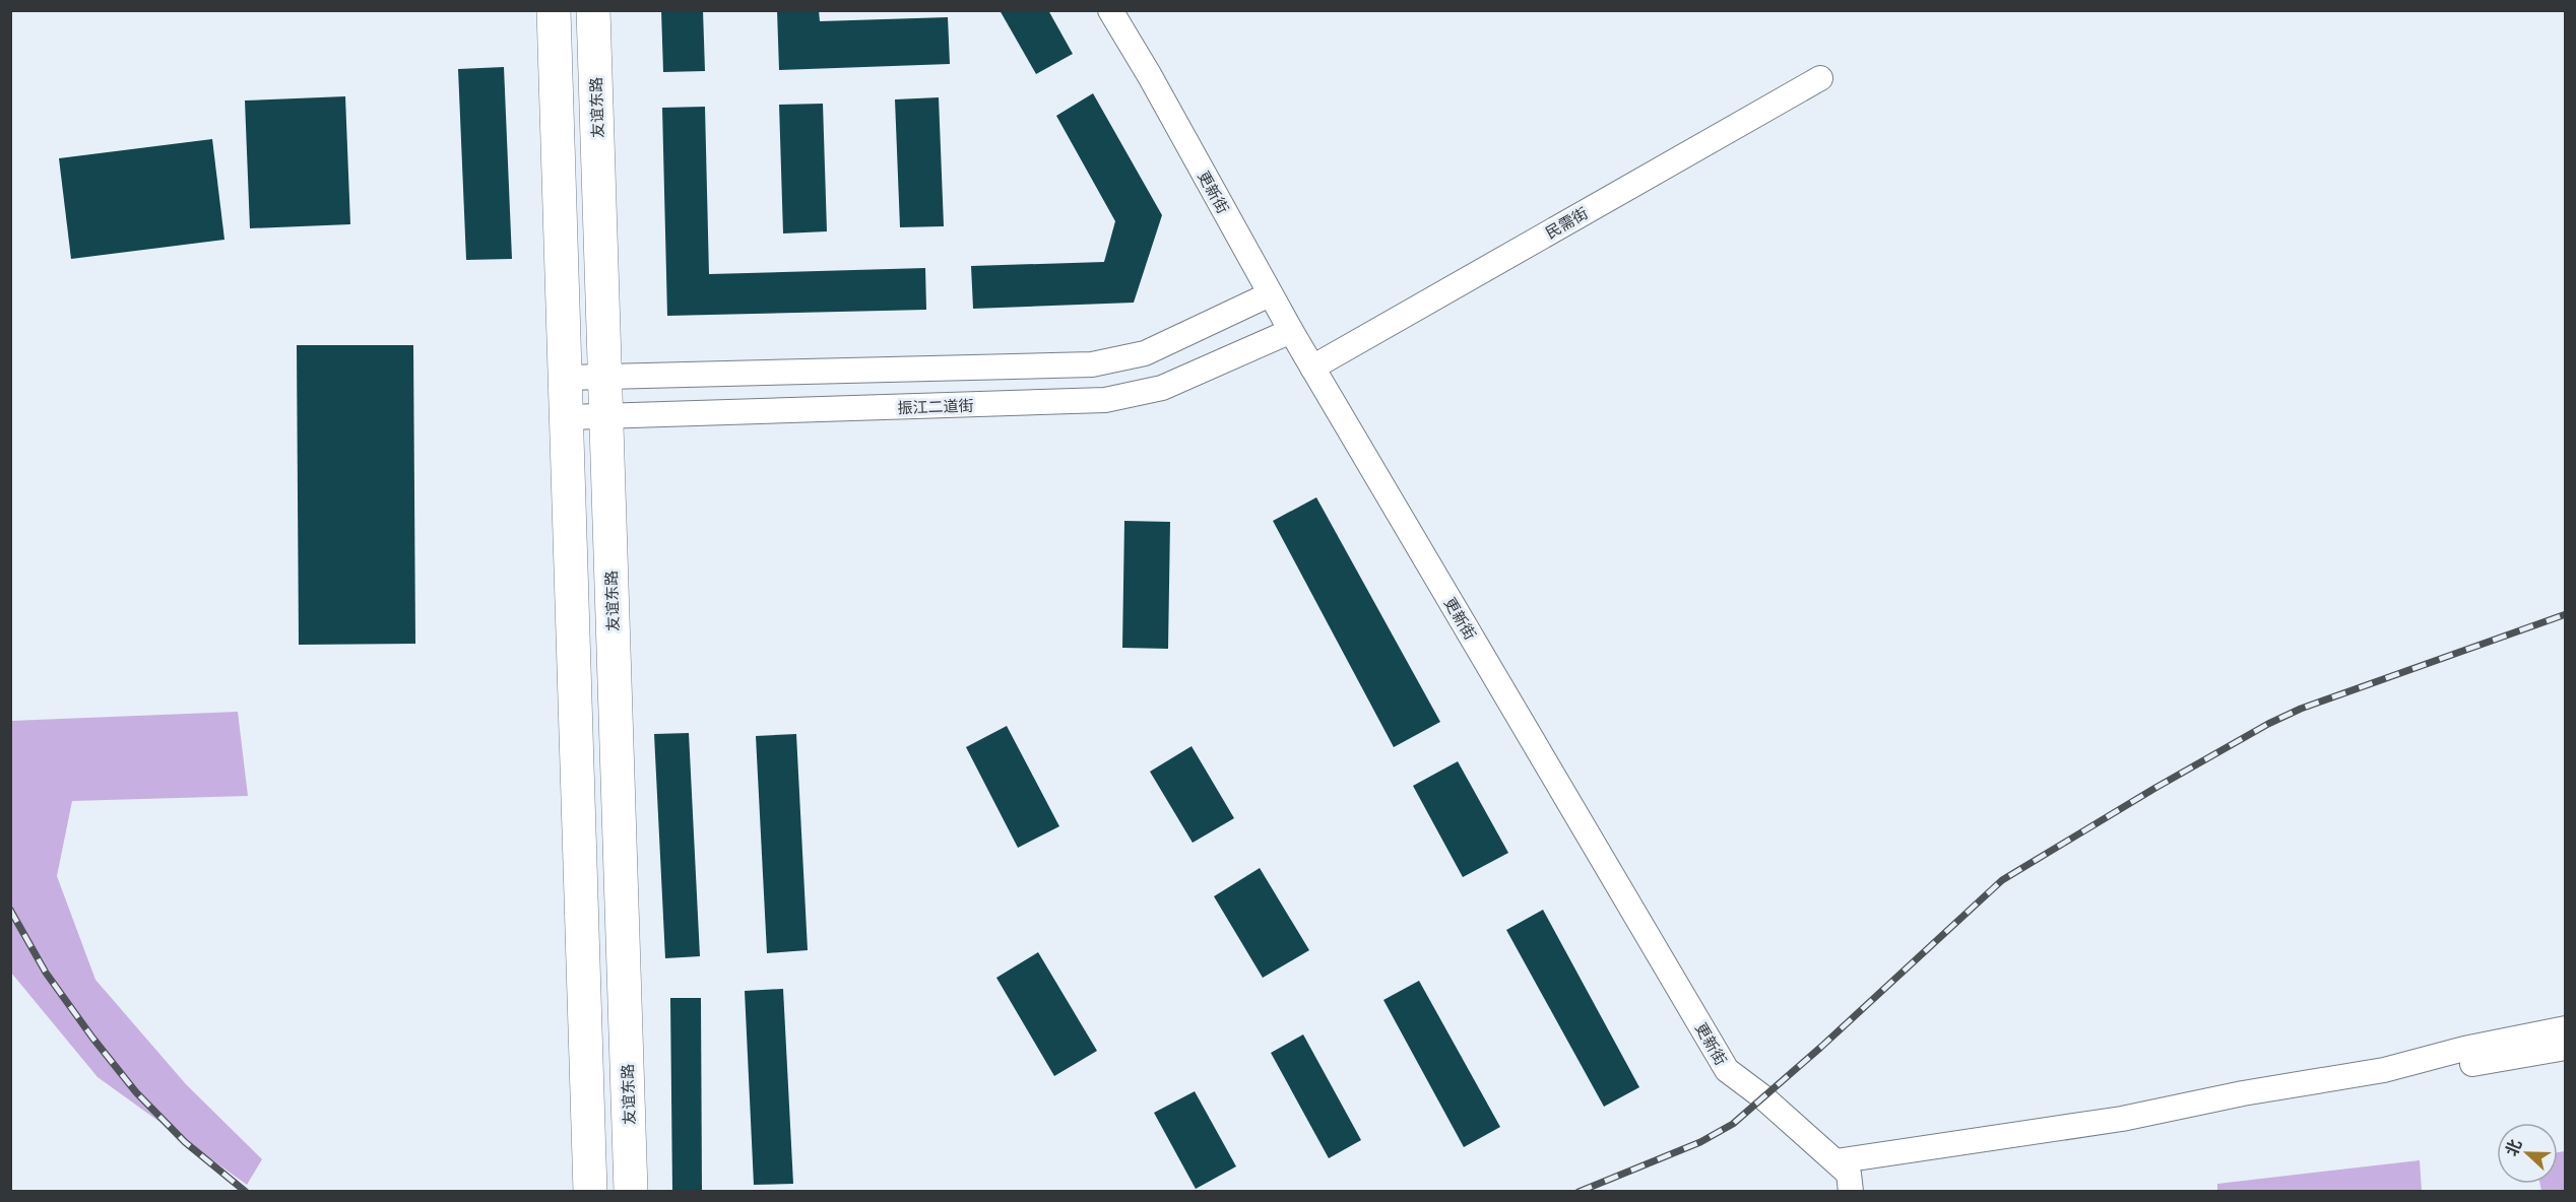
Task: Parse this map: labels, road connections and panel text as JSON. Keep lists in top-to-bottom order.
{
  "streets": {
    "highway": ["友谊东路"],
    "street": ["更新街", "民需街", "振江二道街"]
  },
  "crossings": [
    ["友谊东路", "振江二道街"],
    ["更新街", "民需街"],
    ["更新街", "振江二道街"]
  ],
  "north": "left"
}
